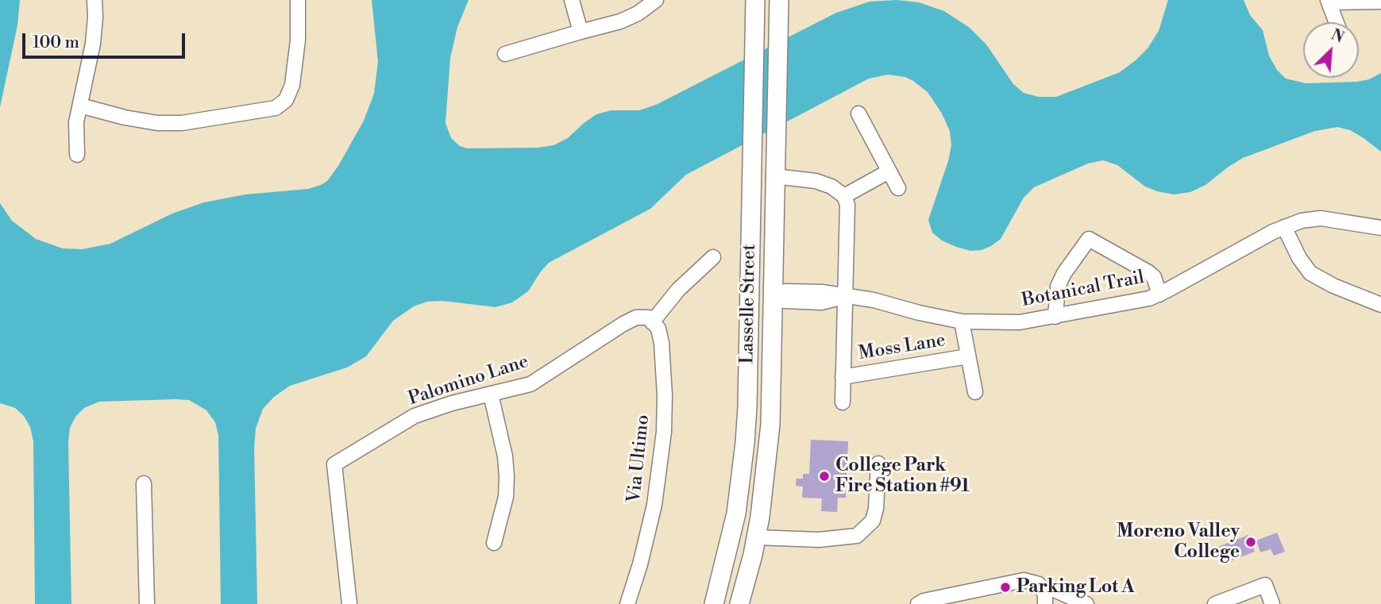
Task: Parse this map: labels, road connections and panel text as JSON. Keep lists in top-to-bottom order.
{
  "streets": {
    "main road": ["Lasselle Street"],
    "street": [
      "Botanical Trail",
      "Moss Lane",
      "Palomino Lane",
      "Via Ultimo"
    ]
  },
  "crossings": [
    ["Botanical Trail", "Lasselle Street"],
    ["Palomino Lane", "Via Ultimo"]
  ],
  "places": ["College Park Fire Station #91", "Moreno Valley College", "Parking Lot A"],
  "scale_bar": "100 m",
  "north": "top right"
}
